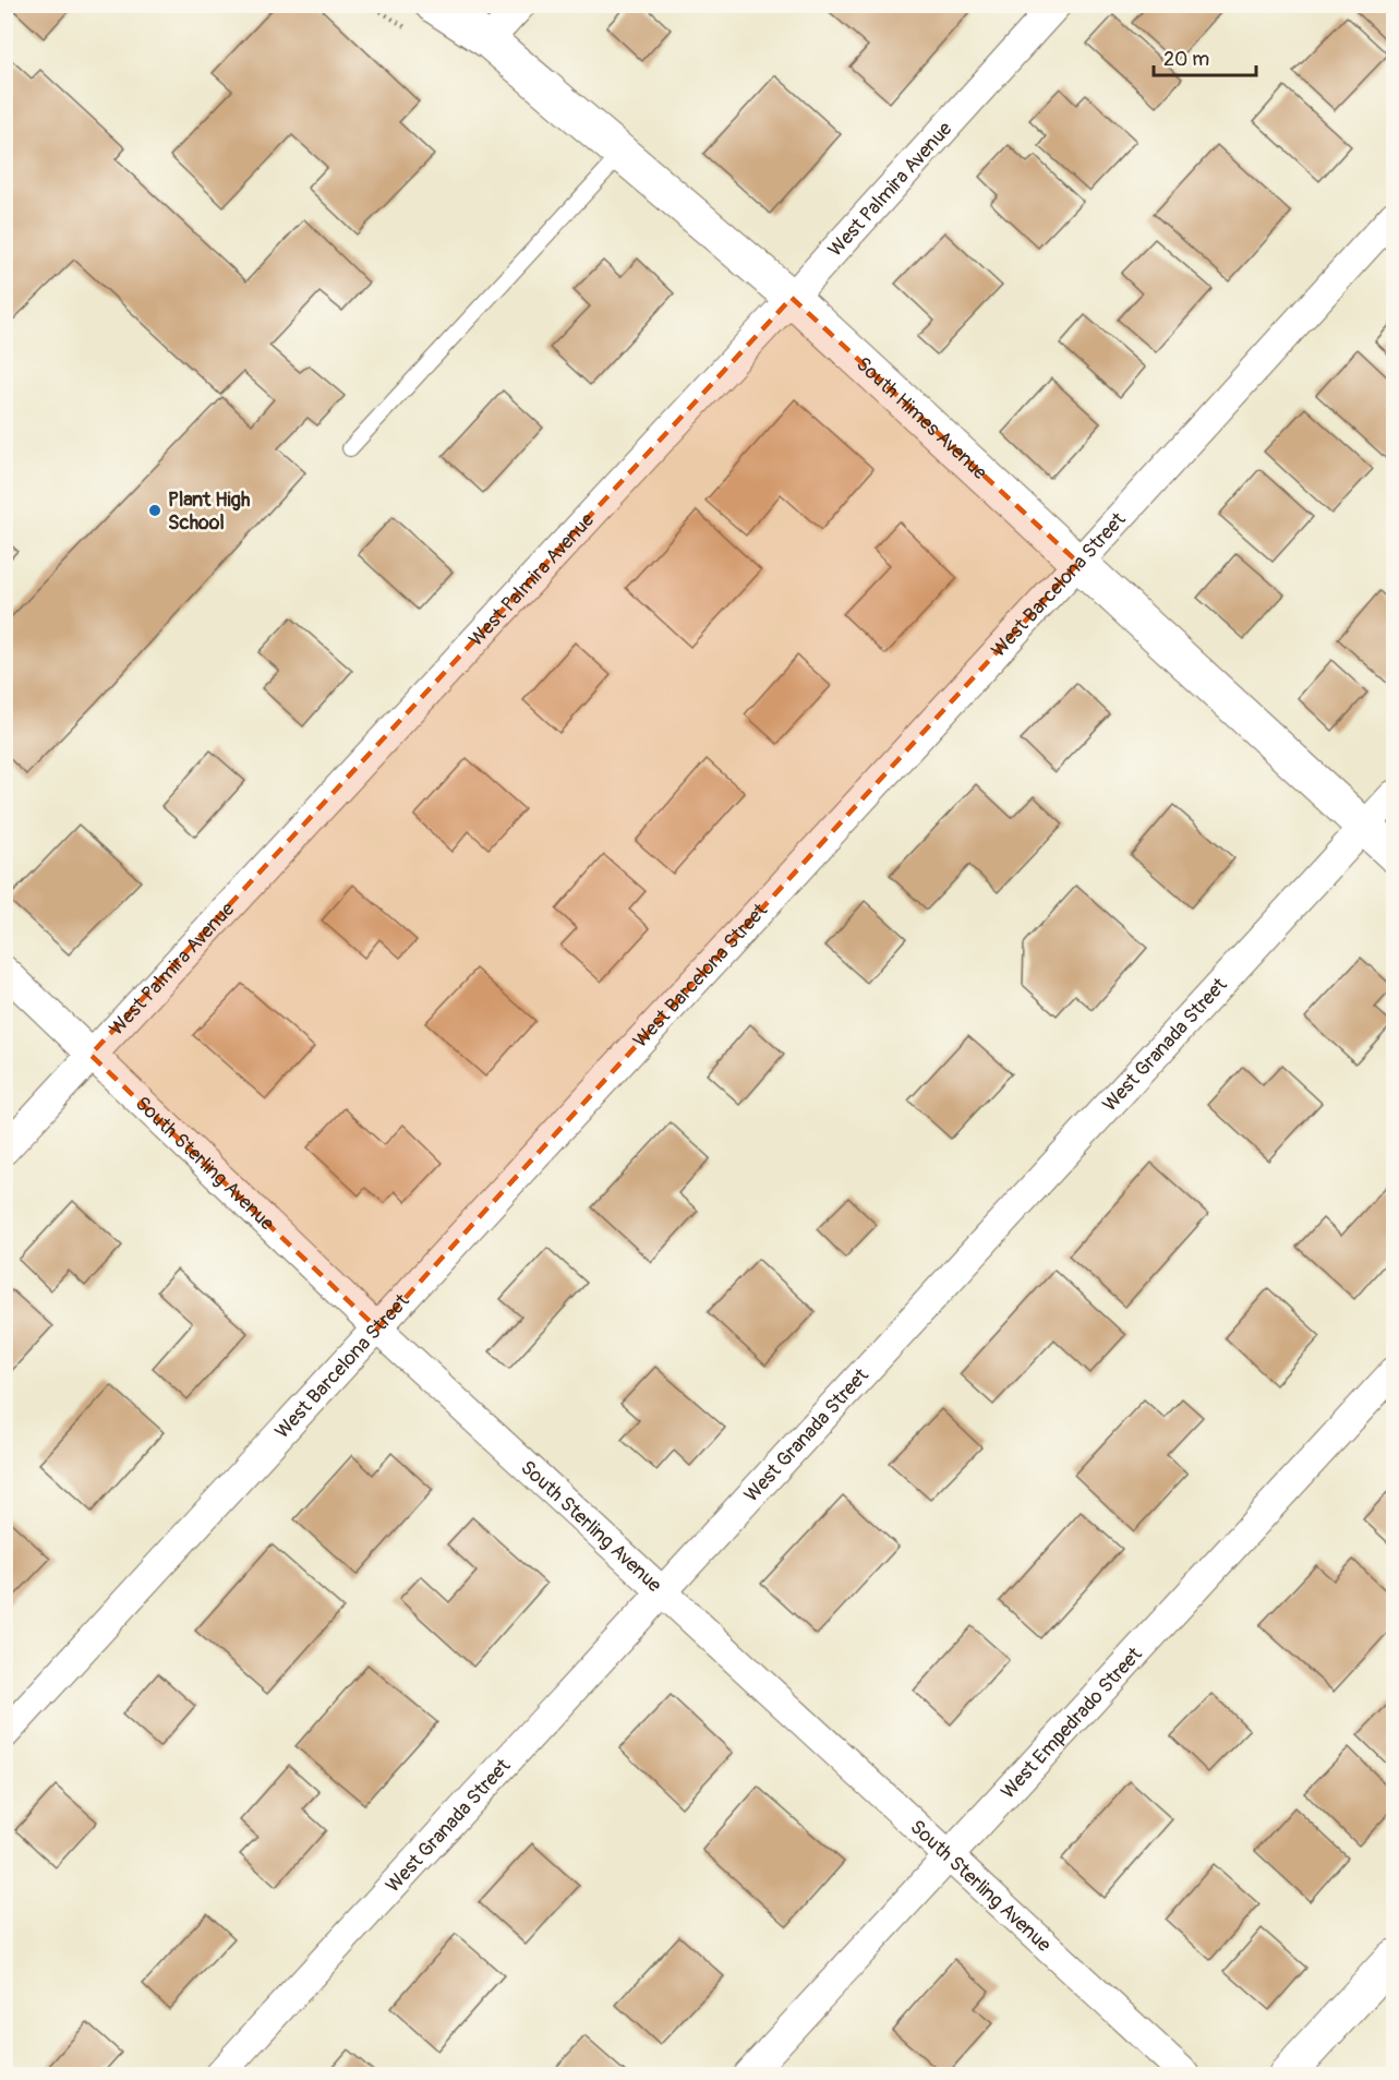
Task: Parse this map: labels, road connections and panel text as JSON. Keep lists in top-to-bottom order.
{
  "streets": {
    "street": [
      "West Palmira Avenue",
      "South Himes Avenue",
      "West Barcelona Street",
      "West Granada Street",
      "South Sterling Avenue",
      "West Empedrado Street"
    ]
  },
  "crossings": [
    ["West Palmira Avenue", "South Himes Avenue"],
    ["West Palmira Avenue", "South Sterling Avenue"],
    ["South Himes Avenue", "West Barcelona Street"],
    ["South Himes Avenue", "West Granada Street"],
    ["West Barcelona Street", "South Sterling Avenue"],
    ["West Granada Street", "South Sterling Avenue"],
    ["South Sterling Avenue", "West Empedrado Street"]
  ],
  "places": ["Plant High School"],
  "scale_bar": "20 m"
}
